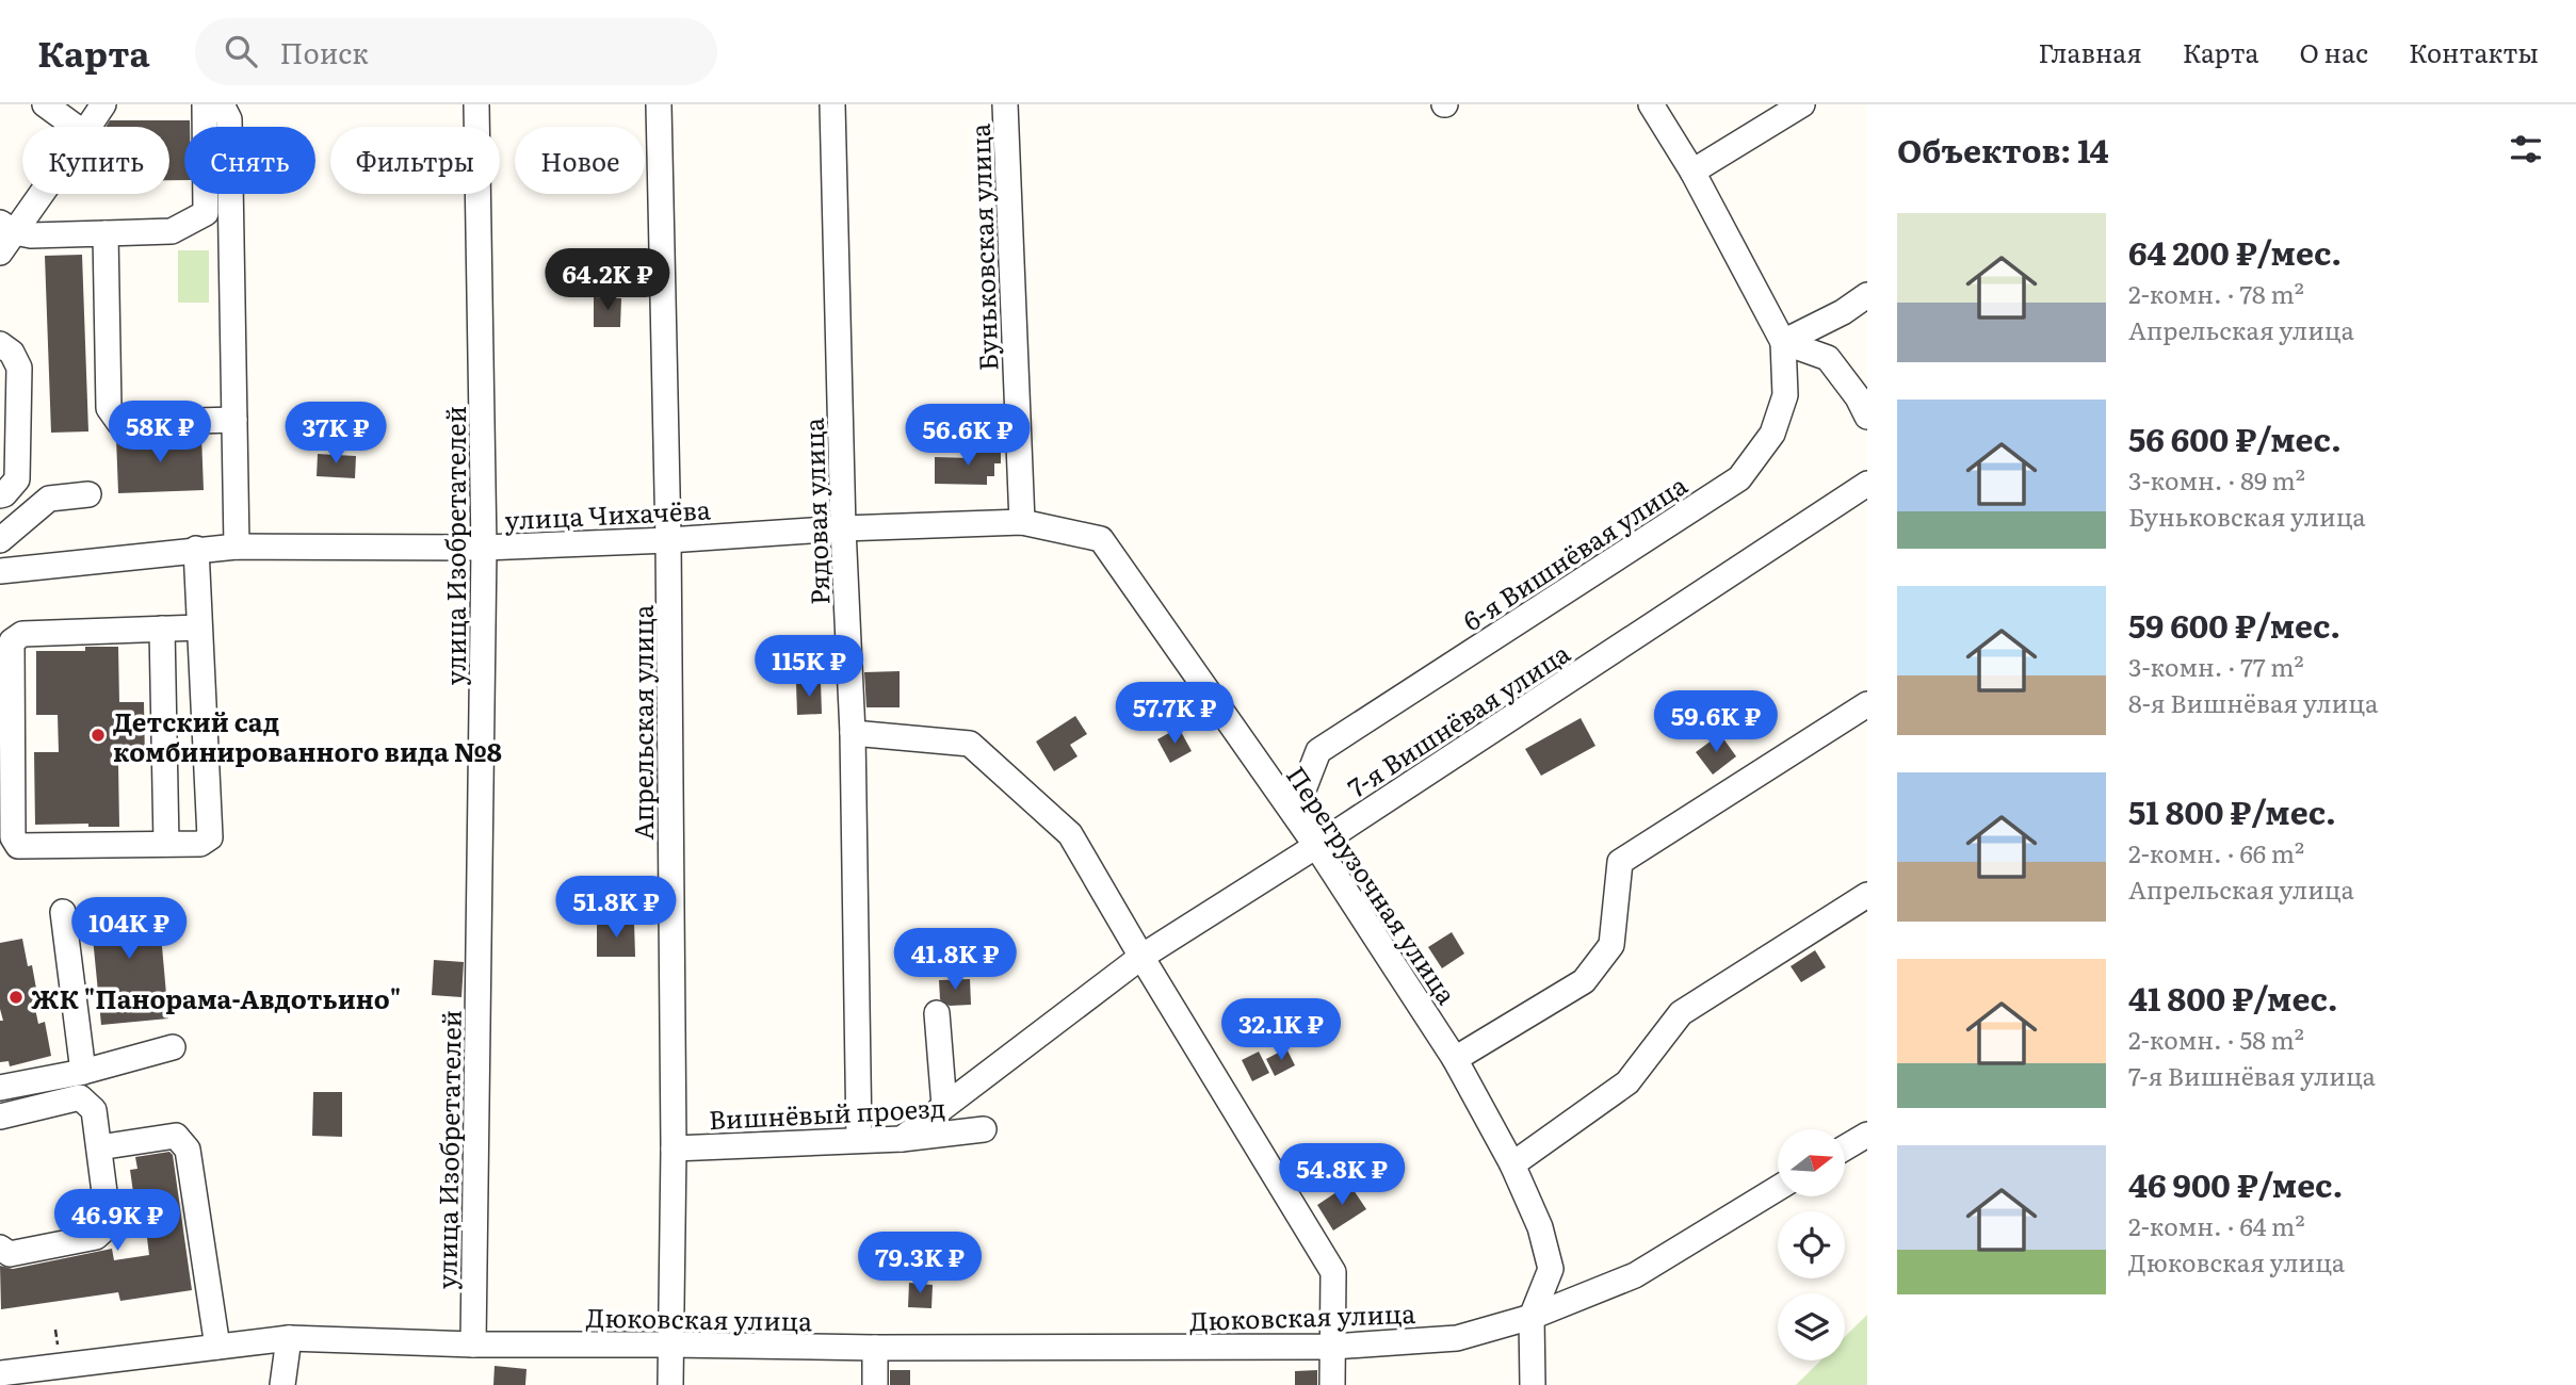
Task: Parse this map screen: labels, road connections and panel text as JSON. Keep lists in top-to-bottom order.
{
  "streets": {
    "street": [
      "Буньковская улица",
      "Рядовая улица",
      "улица Чихачёва",
      "улица Изобретателей",
      "6-я Вишнёвая улица",
      "7-я Вишнёвая улица",
      "Апрельская улица",
      "Перегрузочная улица",
      "Вишнёвый проезд",
      "Дюковская улица"
    ]
  },
  "crossings": [
    ["Буньковская улица", "улица Чихачёва"],
    ["Буньковская улица", "Перегрузочная улица"],
    ["Рядовая улица", "улица Чихачёва"],
    ["Рядовая улица", "Вишнёвый проезд"],
    ["улица Чихачёва", "улица Изобретателей"],
    ["улица Чихачёва", "Апрельская улица"],
    ["улица Чихачёва", "Перегрузочная улица"],
    ["улица Изобретателей", "Дюковская улица"],
    ["6-я Вишнёвая улица", "7-я Вишнёвая улица"],
    ["6-я Вишнёвая улица", "Перегрузочная улица"],
    ["7-я Вишнёвая улица", "Перегрузочная улица"],
    ["7-я Вишнёвая улица", "Вишнёвый проезд"],
    ["Апрельская улица", "Вишнёвый проезд"],
    ["Апрельская улица", "Дюковская улица"],
    ["Перегрузочная улица", "Дюковская улица"]
  ],
  "places": ["Детский сад комбинированного вида №8", "ЖК \"Панорама-Авдотьино\""],
  "north": "right",
  "page": {
    "header": "Карта",
    "search": "Поиск",
    "nav": [
      "Главная",
      "Карта",
      "О нас",
      "Контакты"
    ],
    "heading": "Объектов: 14",
    "chip": [
      "Купить",
      "Снять",
      "Фильтры",
      "Новое"
    ],
    "list": [
      {
        "name": "64 200 ₽/мес.",
        "note": "2-комн. · 78 m² · Апрельская улица"
      },
      {
        "name": "56 600 ₽/мес.",
        "note": "3-комн. · 89 m² · Буньковская улица"
      },
      {
        "name": "59 600 ₽/мес.",
        "note": "3-комн. · 77 m² · 8-я Вишнёвая улица"
      },
      {
        "name": "51 800 ₽/мес.",
        "note": "2-комн. · 66 m² · Апрельская улица"
      },
      {
        "name": "41 800 ₽/мес.",
        "note": "2-комн. · 58 m² · 7-я Вишнёвая улица"
      },
      {
        "name": "46 900 ₽/мес.",
        "note": "2-комн. · 64 m² · Дюковская улица"
      }
    ],
    "price": [
      "64.2K ₽",
      "58K ₽",
      "37K ₽",
      "56.6K ₽",
      "115K ₽",
      "57.7K ₽",
      "59.6K ₽",
      "51.8K ₽",
      "104K ₽",
      "41.8K ₽",
      "32.1K ₽",
      "54.8K ₽",
      "46.9K ₽",
      "79.3K ₽"
    ]
  }
}
